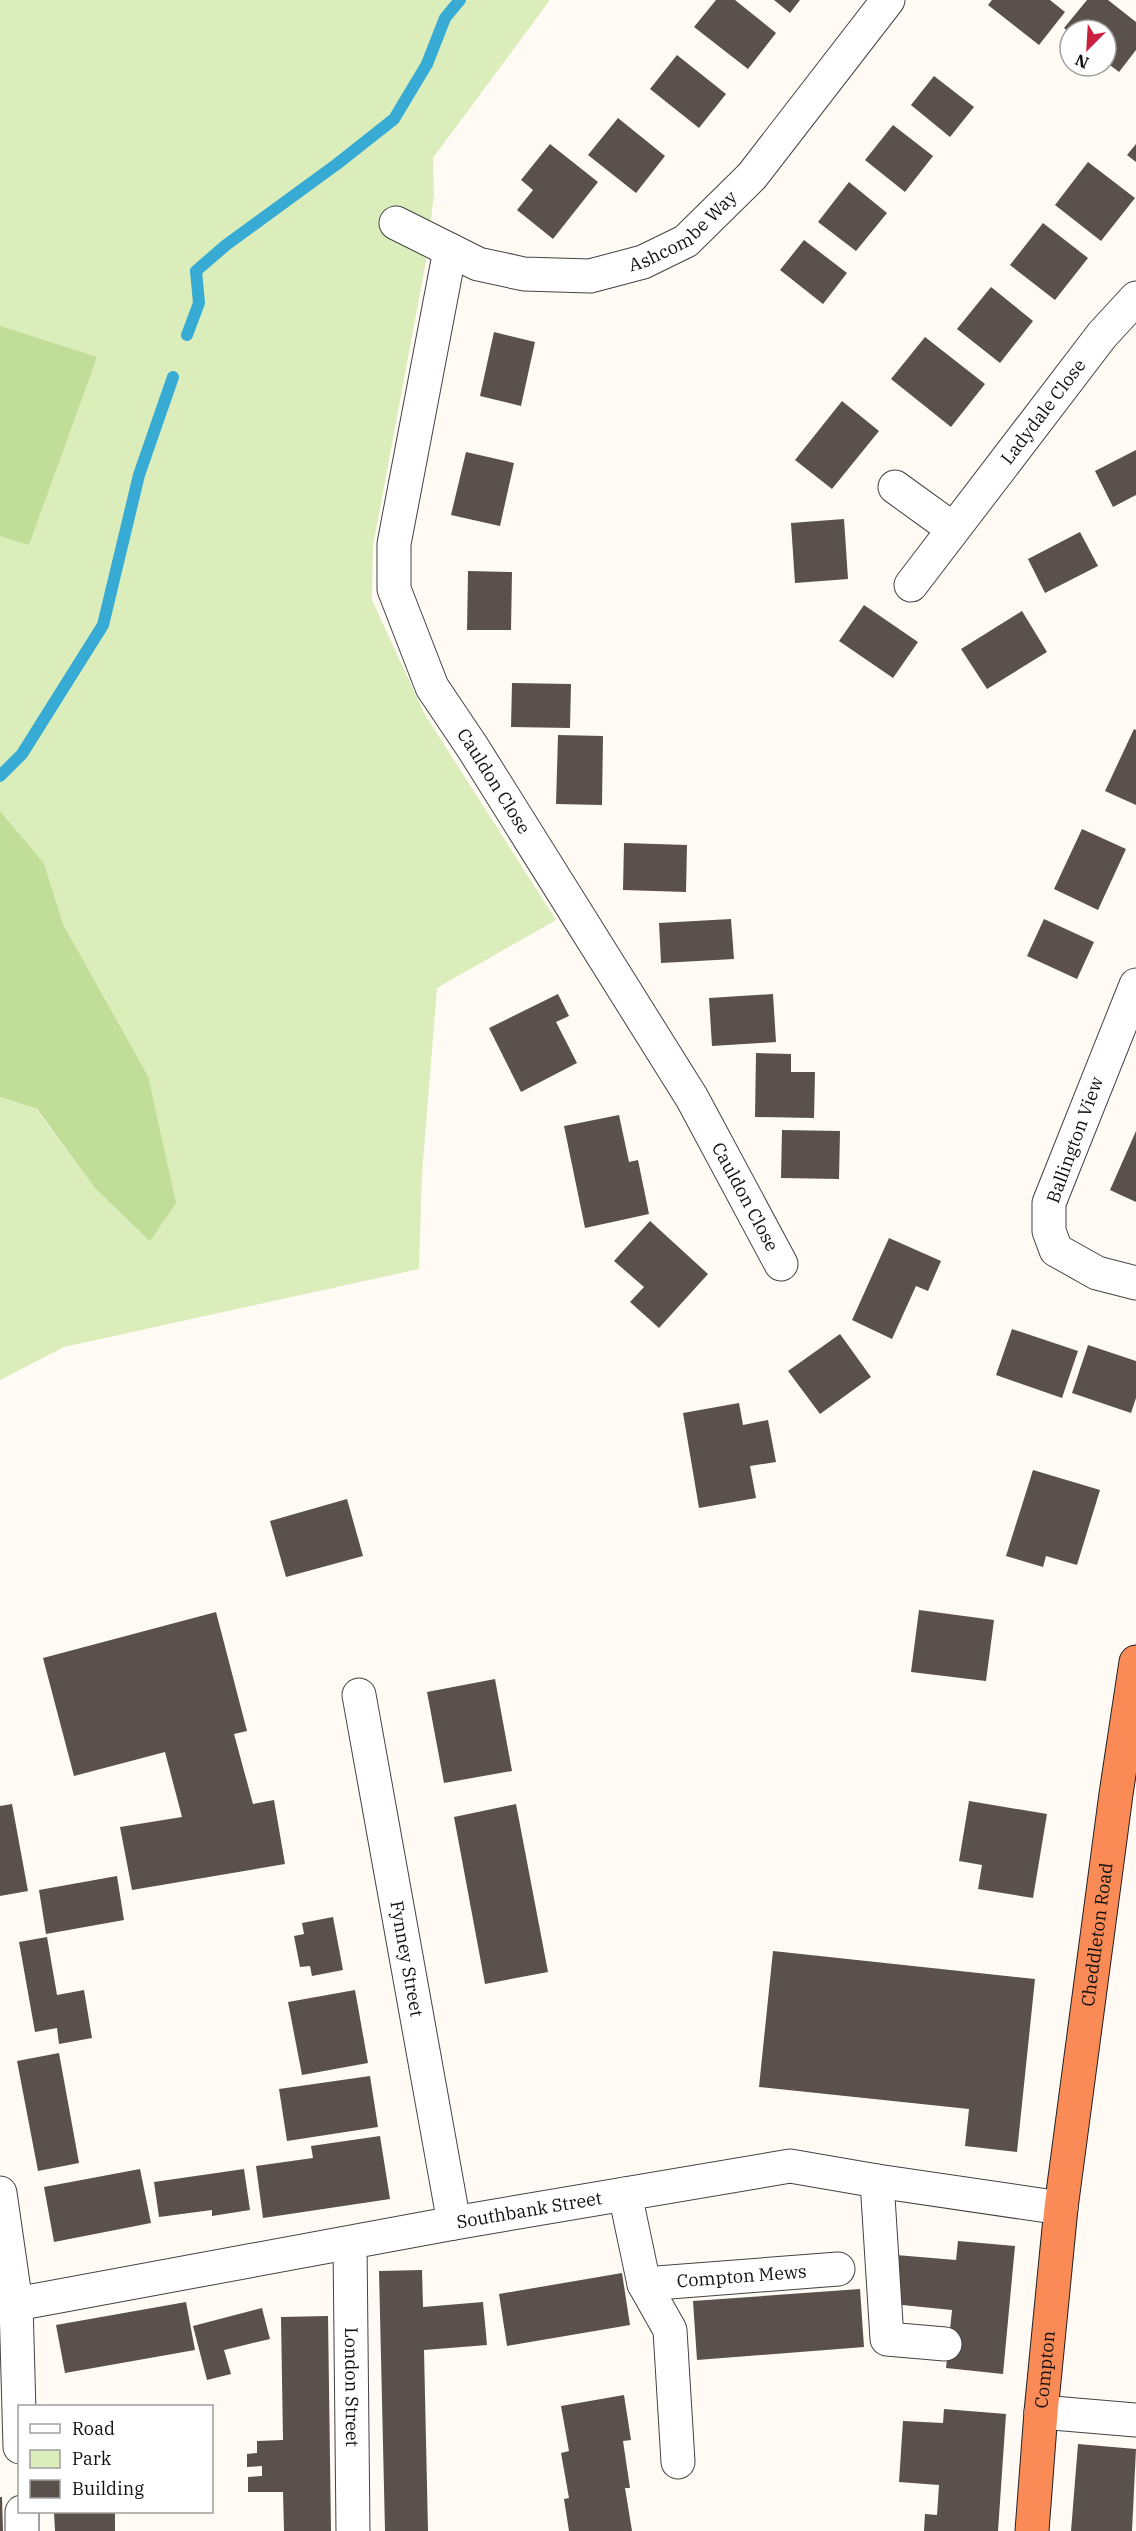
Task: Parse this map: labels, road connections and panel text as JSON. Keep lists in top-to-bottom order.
{
  "streets": {
    "highway": ["Cheddleton Road", "Compton"],
    "street": [
      "Ashcombe Way",
      "Ladydale Close",
      "Cauldon Close",
      "Ballington View",
      "Fynney Street",
      "Southbank Street",
      "Compton Mews",
      "London Street"
    ]
  },
  "crossings": [
    ["Ashcombe Way", "Cauldon Close"],
    ["Cheddleton Road", "Southbank Street"],
    ["Cheddleton Road", "Compton"],
    ["Fynney Street", "Southbank Street"],
    ["Southbank Street", "Compton Mews"],
    ["Southbank Street", "Compton"],
    ["Southbank Street", "London Street"]
  ],
  "legend": ["Road", "Park", "Building"],
  "north": "bottom left"
}
